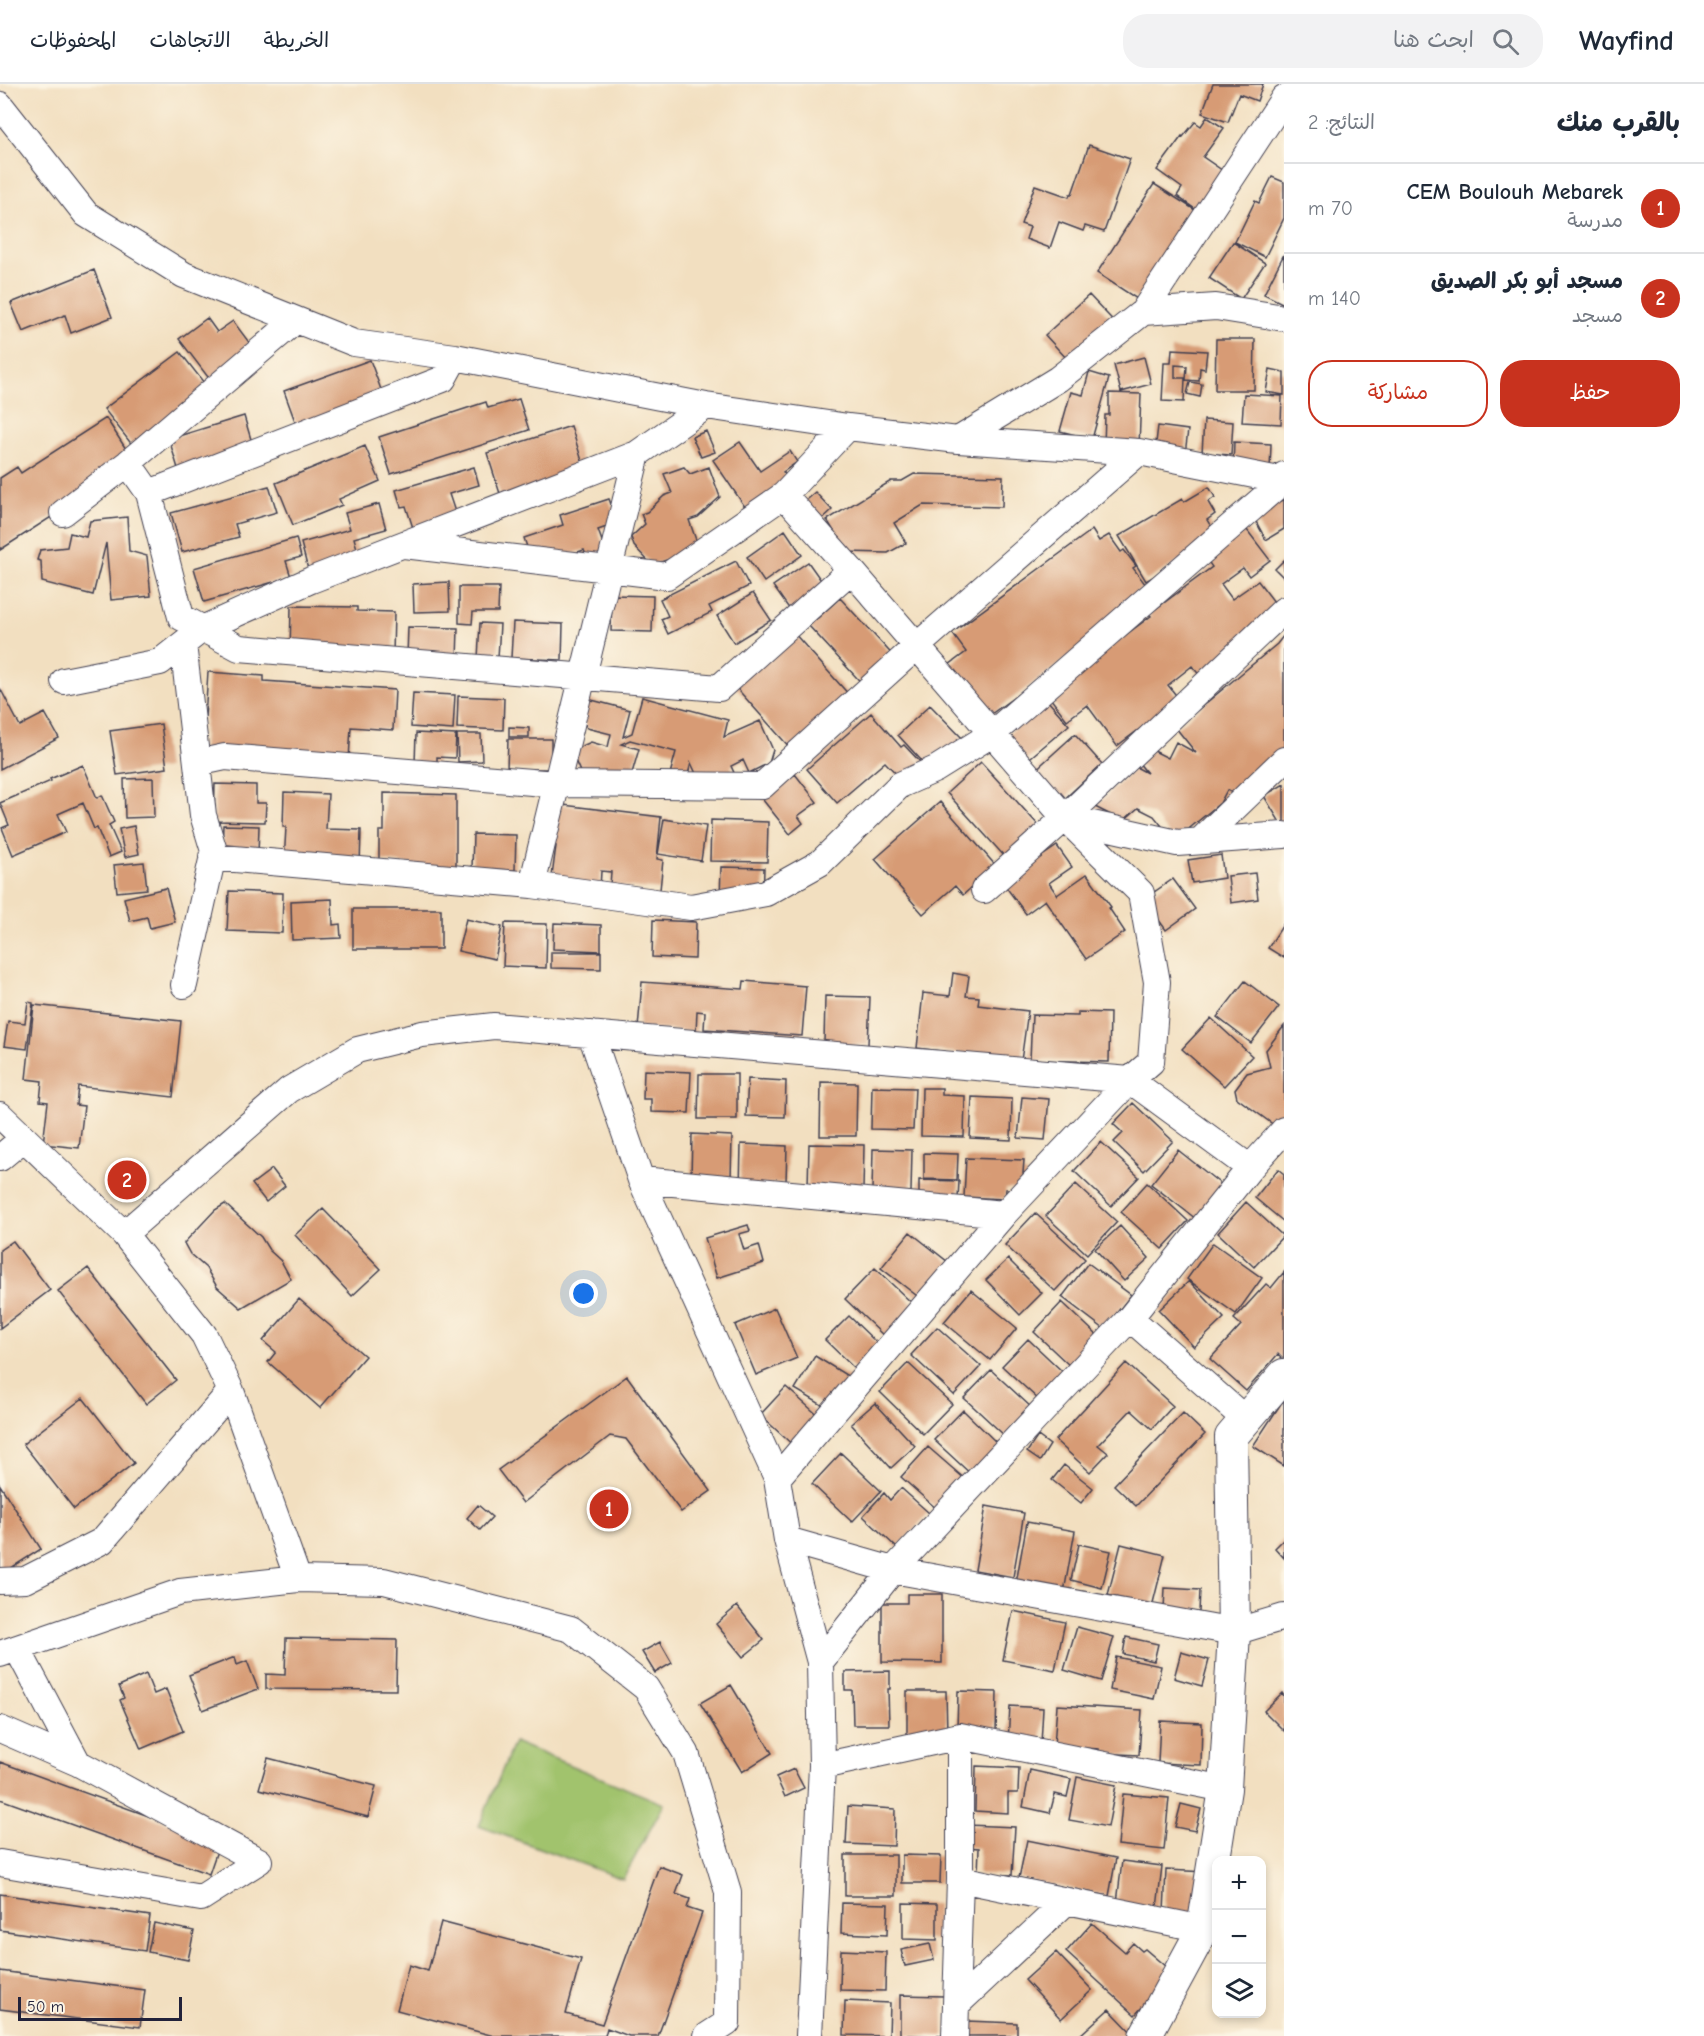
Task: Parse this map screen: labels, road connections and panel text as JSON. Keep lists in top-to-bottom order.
{
  "scale_bar": "50 m",
  "page": {
    "header": "Wayfind",
    "search": "ابحث هنا",
    "nav": ["الخريطة", "الاتجاهات", "المحفوظات"],
    "heading": ["بالقرب منك", "النتائج: 2"],
    "list": [
      {
        "mark": "1",
        "name": "CEM Boulouh Mebarek",
        "note": "مدرسة",
        "value": "70 m"
      },
      {
        "mark": "2",
        "name": "مسجد أبو بكر الصديق",
        "note": "مسجد",
        "value": "140 m"
      }
    ],
    "buttons": ["حفظ", "مشاركة"],
    "pins": ["2", "1"],
    "map_buttons": ["+", "−"],
    "scale": "50 m"
  }
}
